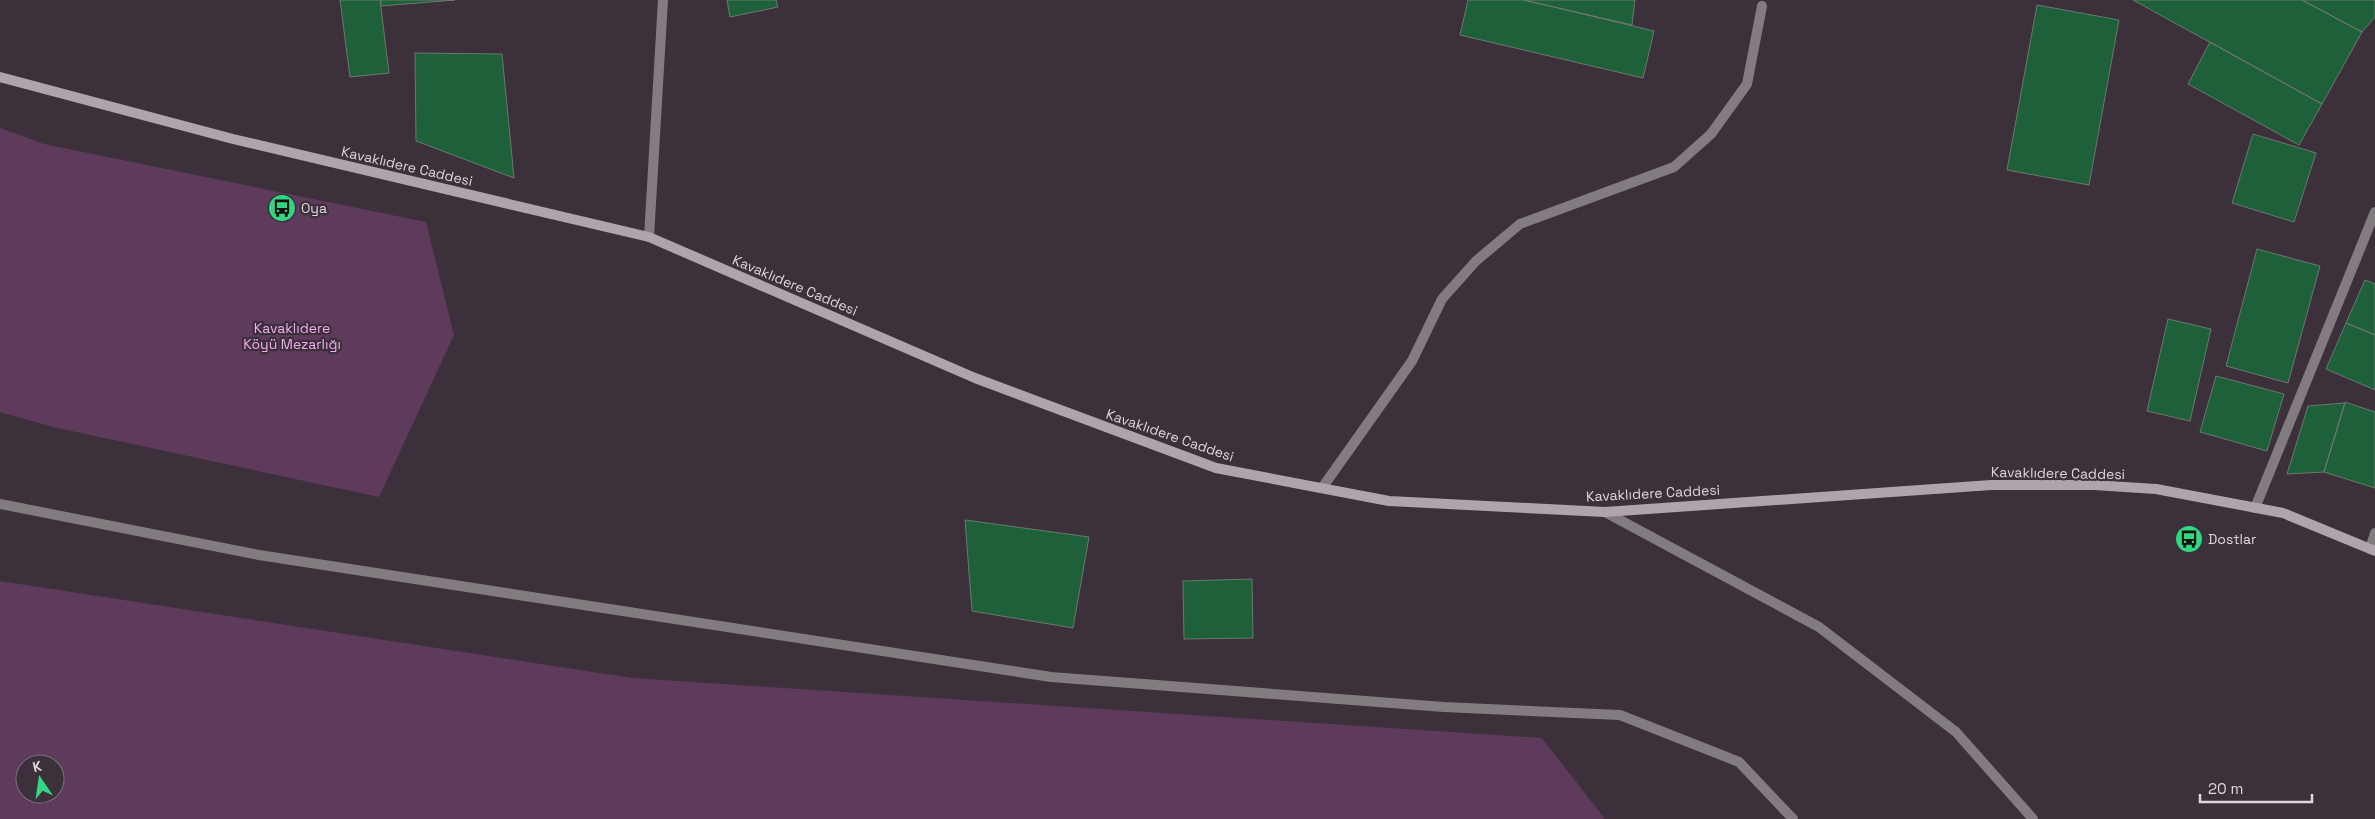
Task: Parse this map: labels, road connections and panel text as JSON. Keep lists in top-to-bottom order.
{
  "streets": {
    "street": ["Kavaklıdere Caddesi"]
  },
  "parks": ["Kavaklıdere Köyü Mezarlığı"],
  "places": {
    "bus stop": ["Oya", "Dostlar"]
  },
  "scale_bar": "20 m",
  "north": "top"
}
